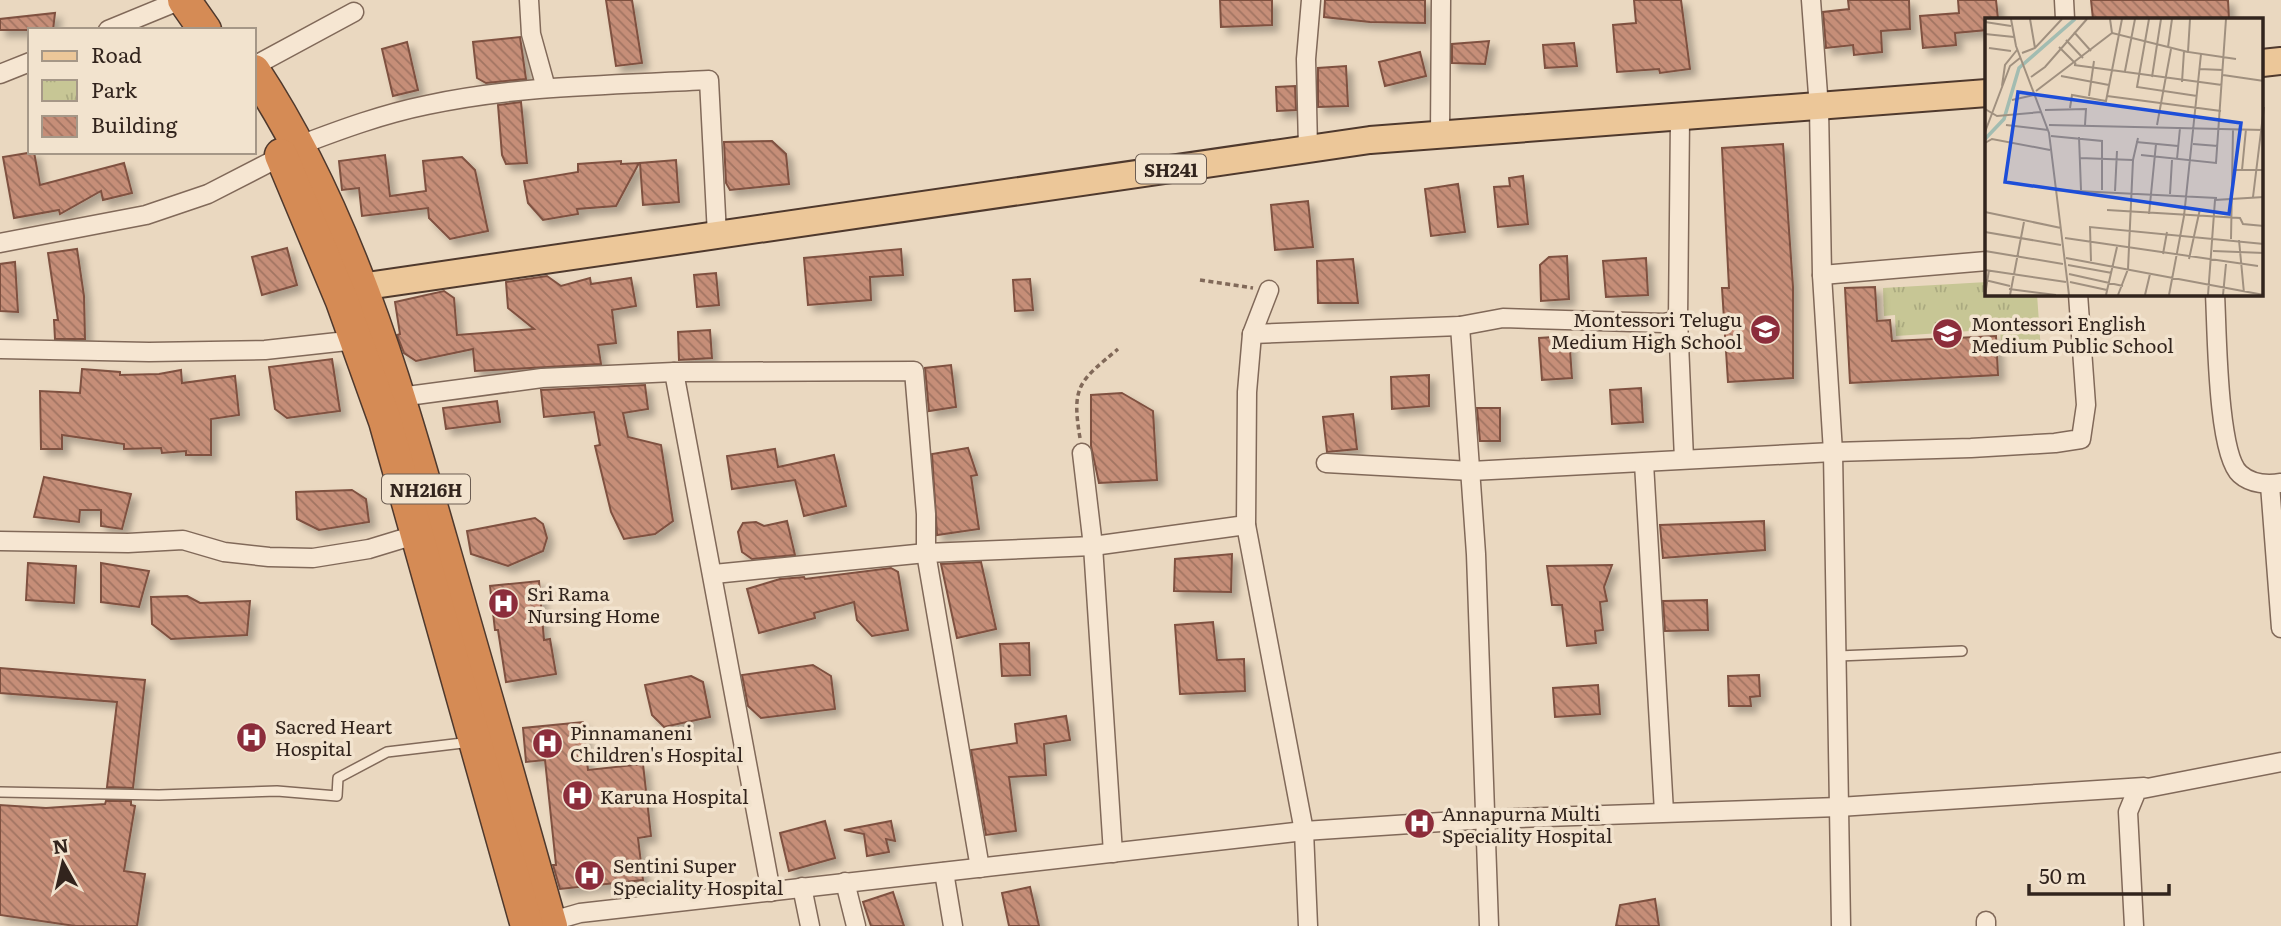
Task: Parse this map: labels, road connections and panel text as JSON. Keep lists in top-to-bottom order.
{
  "streets": {
    "highway": ["NH216H"],
    "main road": ["SH241"]
  },
  "crossings": [
    ["SH241", "NH216H"]
  ],
  "places": {
    "school or university": ["Montessori Telugu Medium High School", "Montessori English Medium Public School"],
    "hospital": [
      "Sri Rama Nursing Home",
      "Sacred Heart Hospital",
      "Pinnamaneni Children's Hospital",
      "Karuna Hospital",
      "Annapurna Multi Speciality Hospital",
      "Sentini Super Speciality Hospital"
    ]
  },
  "legend": ["Road", "Park", "Building"],
  "scale_bar": "50 m",
  "north": "top"
}
